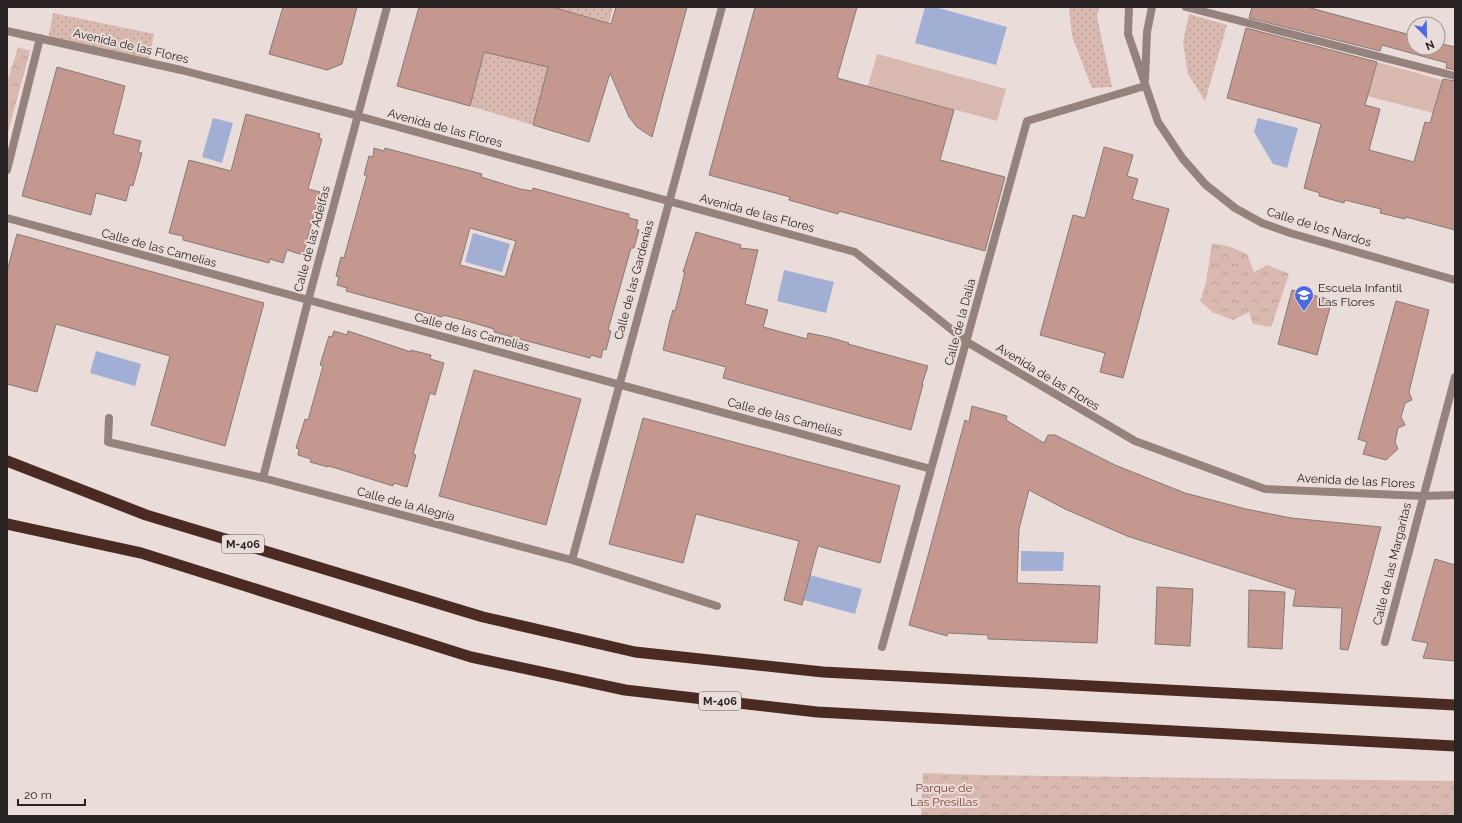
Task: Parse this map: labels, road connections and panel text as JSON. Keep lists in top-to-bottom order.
{
  "streets": {
    "highway": ["M-406"],
    "street": [
      "Avenida de las Flores",
      "Calle de los Nardos",
      "Calle de las Adelfas",
      "Calle de las Camelias",
      "Calle de las Gardenias",
      "Calle de la Dalia",
      "Calle de la Alegría",
      "Calle de las Margaritas"
    ]
  },
  "crossings": [
    ["Avenida de las Flores", "Calle de las Adelfas"],
    ["Avenida de las Flores", "Calle de las Gardenias"],
    ["Avenida de las Flores", "Calle de la Dalia"],
    ["Avenida de las Flores", "Calle de las Margaritas"],
    ["Calle de los Nardos", "Calle de la Dalia"],
    ["Calle de las Adelfas", "Calle de las Camelias"],
    ["Calle de las Adelfas", "Calle de la Alegría"],
    ["Calle de las Camelias", "Calle de las Gardenias"],
    ["Calle de las Camelias", "Calle de la Dalia"],
    ["Calle de las Gardenias", "Calle de la Alegría"]
  ],
  "parks": ["Parque de Las Presillas"],
  "places": {
    "school or university": ["Escuela Infantil Las Flores"]
  },
  "scale_bar": "20 m",
  "north": "bottom right"
}
